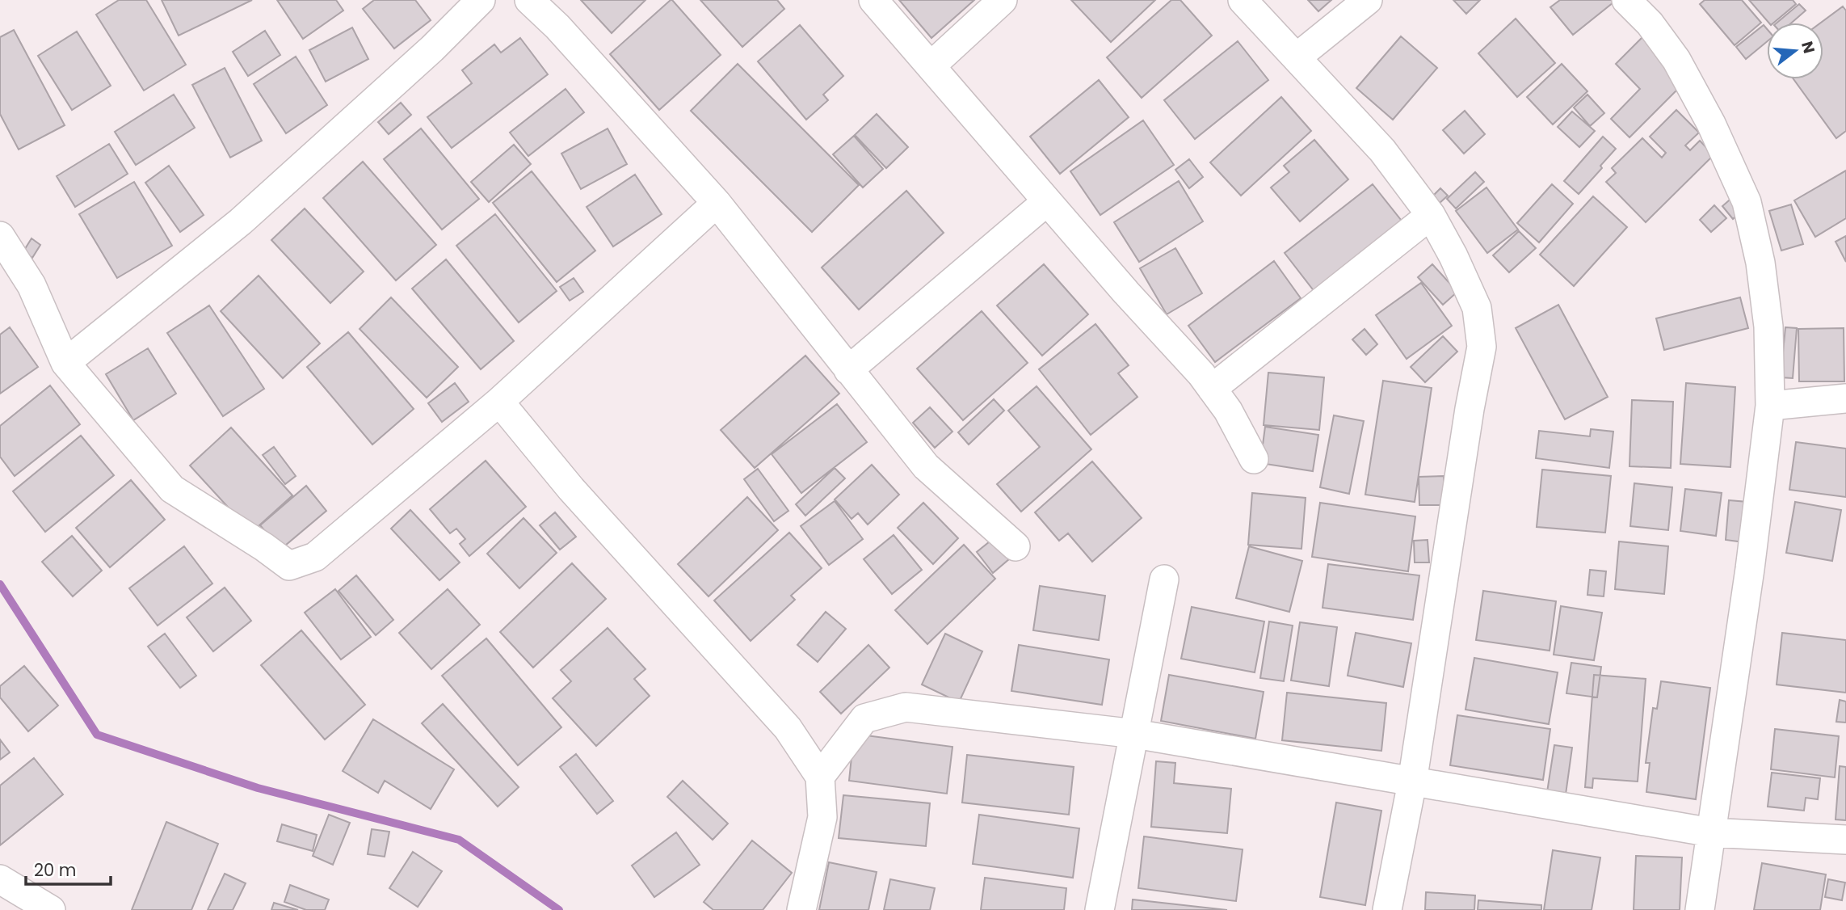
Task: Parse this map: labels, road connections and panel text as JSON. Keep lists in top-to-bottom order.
{
  "scale_bar": "20 m",
  "north": "right"
}
